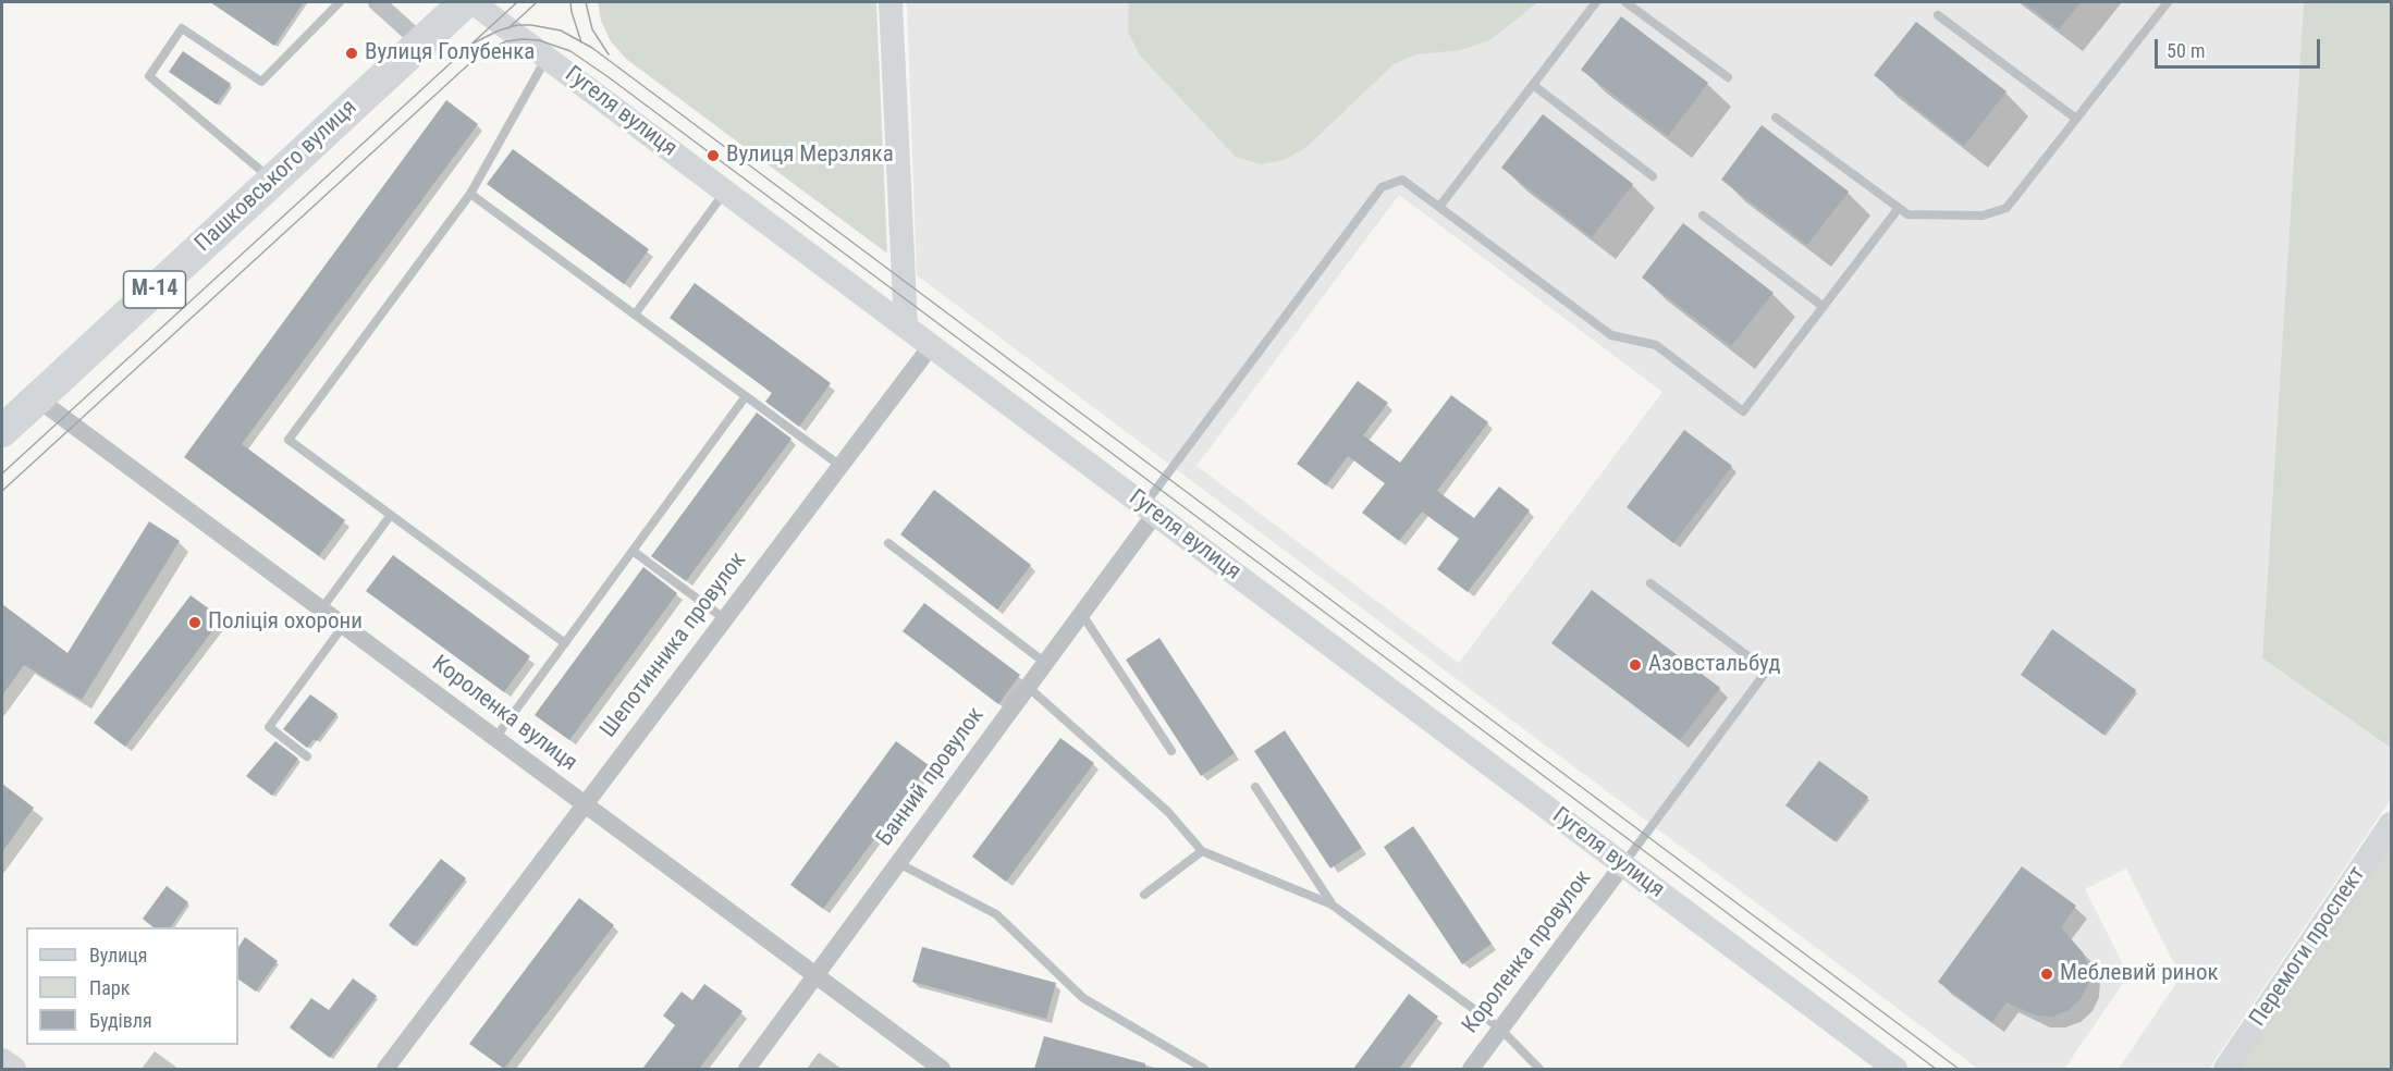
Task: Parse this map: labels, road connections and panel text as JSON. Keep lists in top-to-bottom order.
{
  "streets": {
    "highway": ["Пашковського вулиця", "М-14"],
    "street": [
      "Гугеля вулиця",
      "Шепотинника провулок",
      "Короленка вулиця",
      "Банний провулок",
      "Перемоги проспект",
      "Короленка провулок"
    ]
  },
  "crossings": [
    ["Гугеля вулиця", "Шепотинника провулок"],
    ["Гугеля вулиця", "Банний провулок"],
    ["Гугеля вулиця", "Короленка провулок"],
    ["Пашковського вулиця", "Короленка вулиця"],
    ["Шепотинника провулок", "Короленка вулиця"],
    ["Короленка вулиця", "Банний провулок"]
  ],
  "places": [
    "Вулиця Голубенка",
    "Вулиця Мерзляка",
    "Поліція охорони",
    "Азовстальбуд",
    "Меблевий ринок"
  ],
  "legend": ["Вулиця", "Парк", "Будівля"],
  "scale_bar": "50 m"
}
